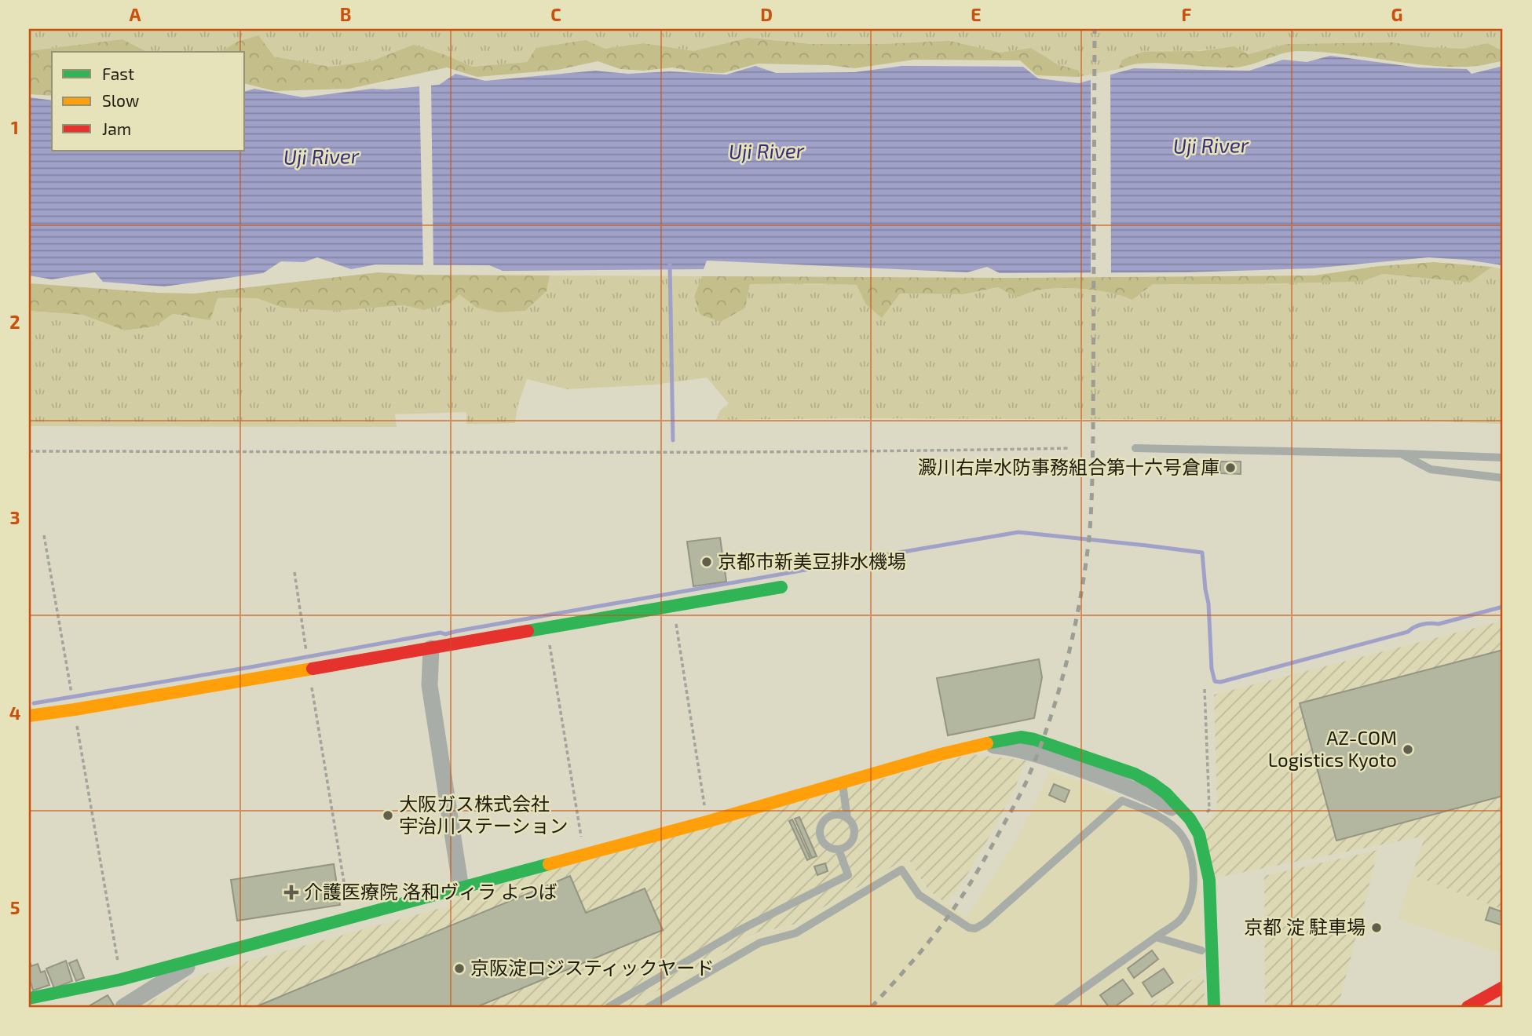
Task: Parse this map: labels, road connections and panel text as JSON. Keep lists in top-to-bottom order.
{
  "water": ["Uji River"],
  "places": {
    "other": [
      "澱川右岸水防事務組合第十六号倉庫",
      "京都市新美豆排水機場",
      "AZ-COM Logistics Kyoto",
      "大阪ガス株式会社 宇治川ステーション",
      "京都 淀 駐車場",
      "京阪淀ロジスティックヤード"
    ],
    "health": ["介護医療院 洛和ヴィラ よつば"]
  },
  "legend": ["Fast", "Slow", "Jam"],
  "grid": {
    "columns": [
      "A",
      "B",
      "C",
      "D",
      "E",
      "F",
      "G"
    ],
    "rows": [
      "1",
      "2",
      "3",
      "4",
      "5"
    ]
  }
}
